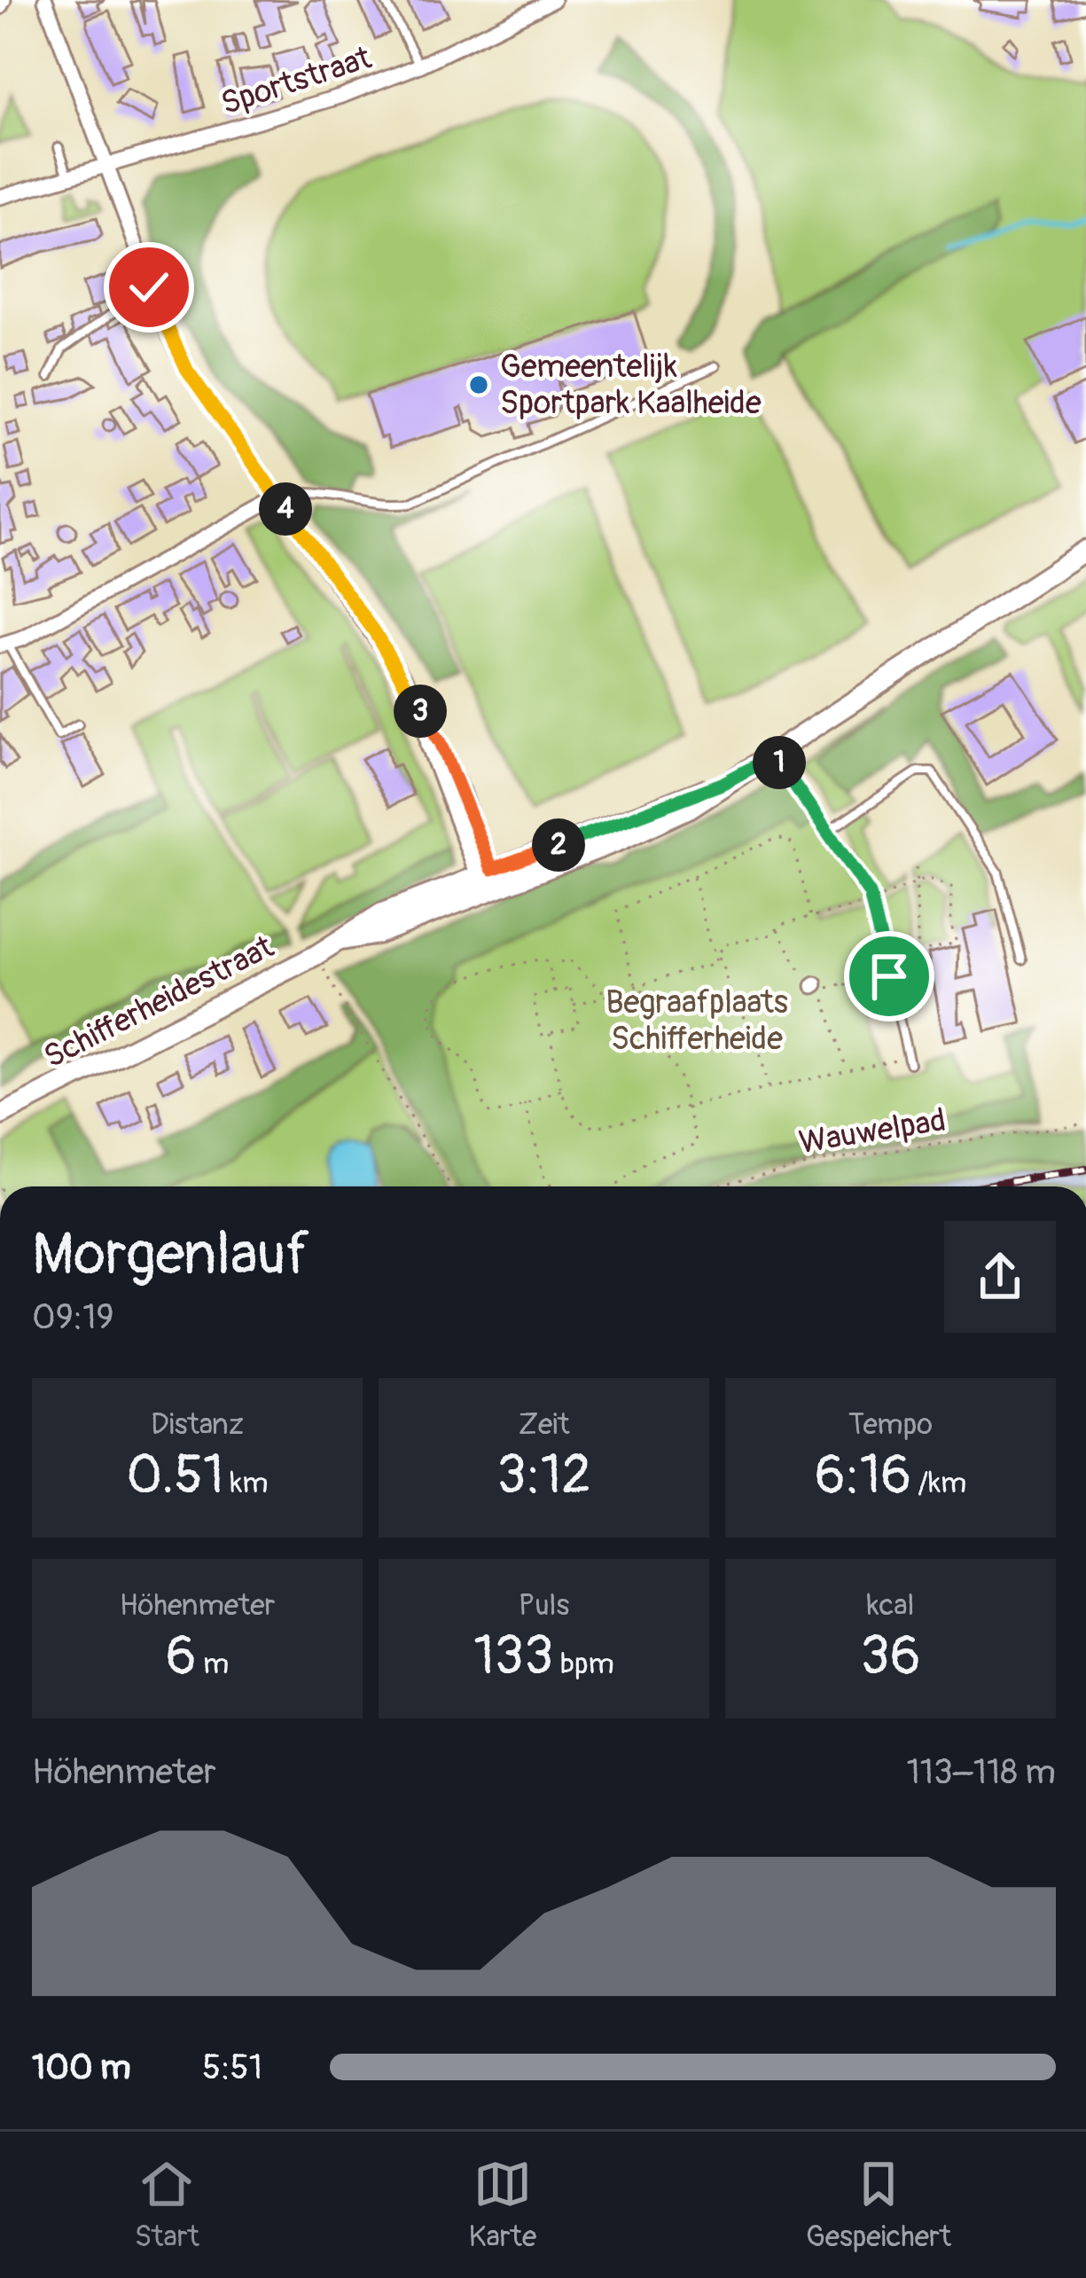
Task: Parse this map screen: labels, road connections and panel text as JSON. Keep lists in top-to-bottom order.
{
  "streets": {
    "street": ["Sportstraat", "Schifferheidestraat"],
    "path": ["Wauwelpad"]
  },
  "parks": ["Begraafplaats Schifferheide"],
  "places": ["Gemeentelijk Sportpark Kaalheide"],
  "page": {
    "pins": [
      "4",
      "3",
      "1",
      "2"
    ],
    "heading": ["Morgenlauf", "09:19"],
    "stats": [
      ["Distanz", "0.51 km"],
      ["Zeit", "3:12"],
      ["Tempo", "6:16 /km"],
      ["Höhenmeter", "6 m"],
      ["Puls", "133 bpm"],
      ["kcal", "36"]
    ],
    "chart": ["Höhenmeter", "113–118 m"],
    "list": [
      {
        "name": "100 m",
        "note": "5:51"
      }
    ],
    "tabs": ["Start", "Karte", "Gespeichert"]
  }
}
